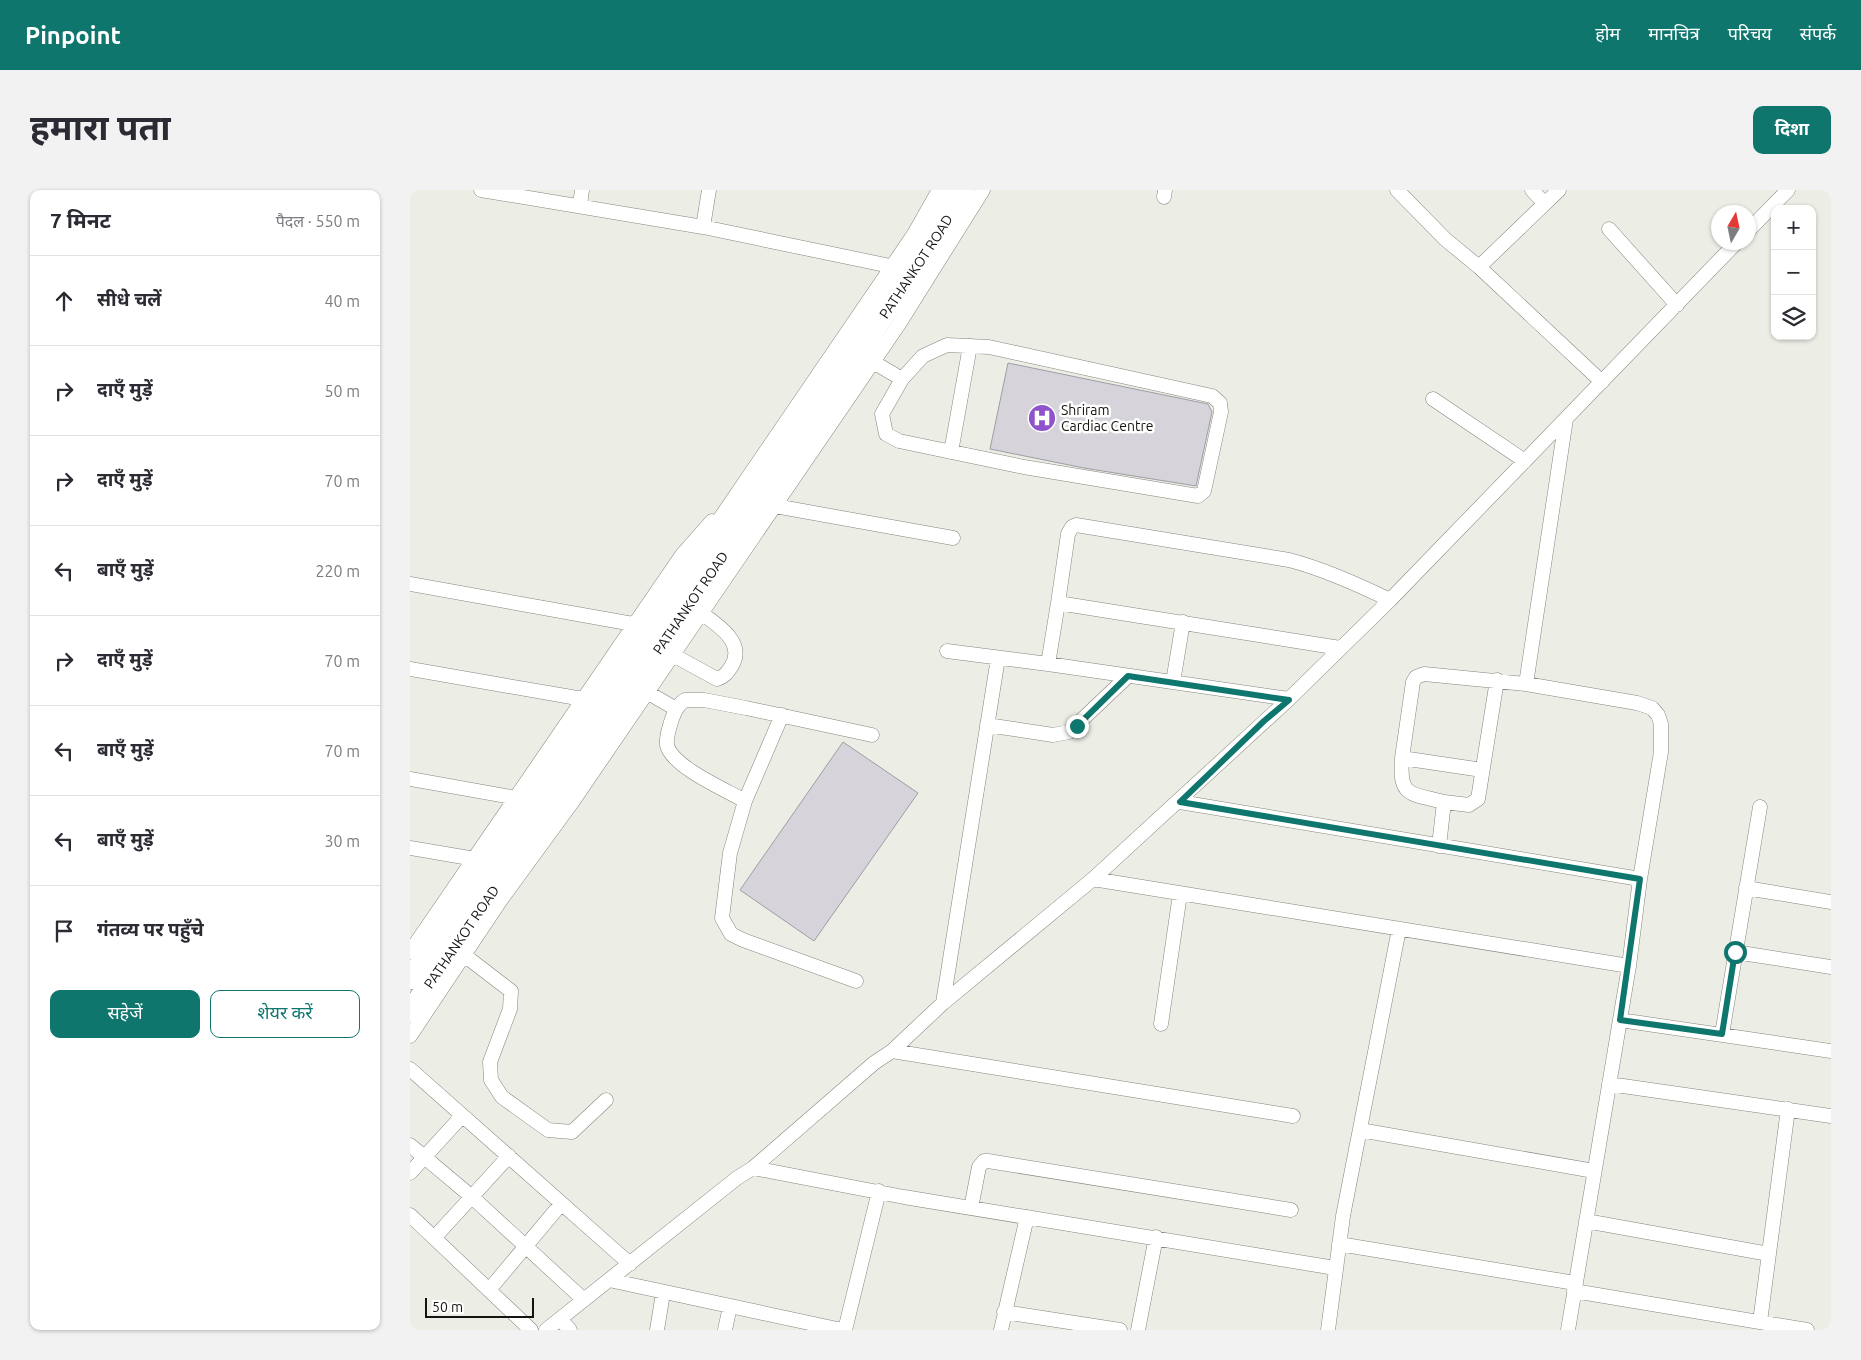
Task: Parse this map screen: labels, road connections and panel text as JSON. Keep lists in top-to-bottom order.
{
  "streets": {
    "highway": ["PATHANKOT ROAD"]
  },
  "places": {
    "hospital": ["Shriram Cardiac Centre"]
  },
  "scale_bar": "50 m",
  "north": "top",
  "page": {
    "header": "Pinpoint",
    "nav": [
      "होम",
      "मानचित्र",
      "परिचय",
      "संपर्क"
    ],
    "buttons": [
      "दिशा",
      ["सहेजें", "शेयर करें"]
    ],
    "title": "हमारा पता",
    "heading": ["7 मिनट", "पैदल · 550 m"],
    "map_buttons": ["+", "−"],
    "list": [
      ["सीधे चलें", "40 m"],
      ["दाएँ मुड़ें", "50 m"],
      ["दाएँ मुड़ें", "70 m"],
      ["बाएँ मुड़ें", "220 m"],
      ["दाएँ मुड़ें", "70 m"],
      ["बाएँ मुड़ें", "70 m"],
      ["बाएँ मुड़ें", "30 m"],
      "गंतव्य पर पहुँचे"
    ],
    "scale": "50 m"
  }
}
